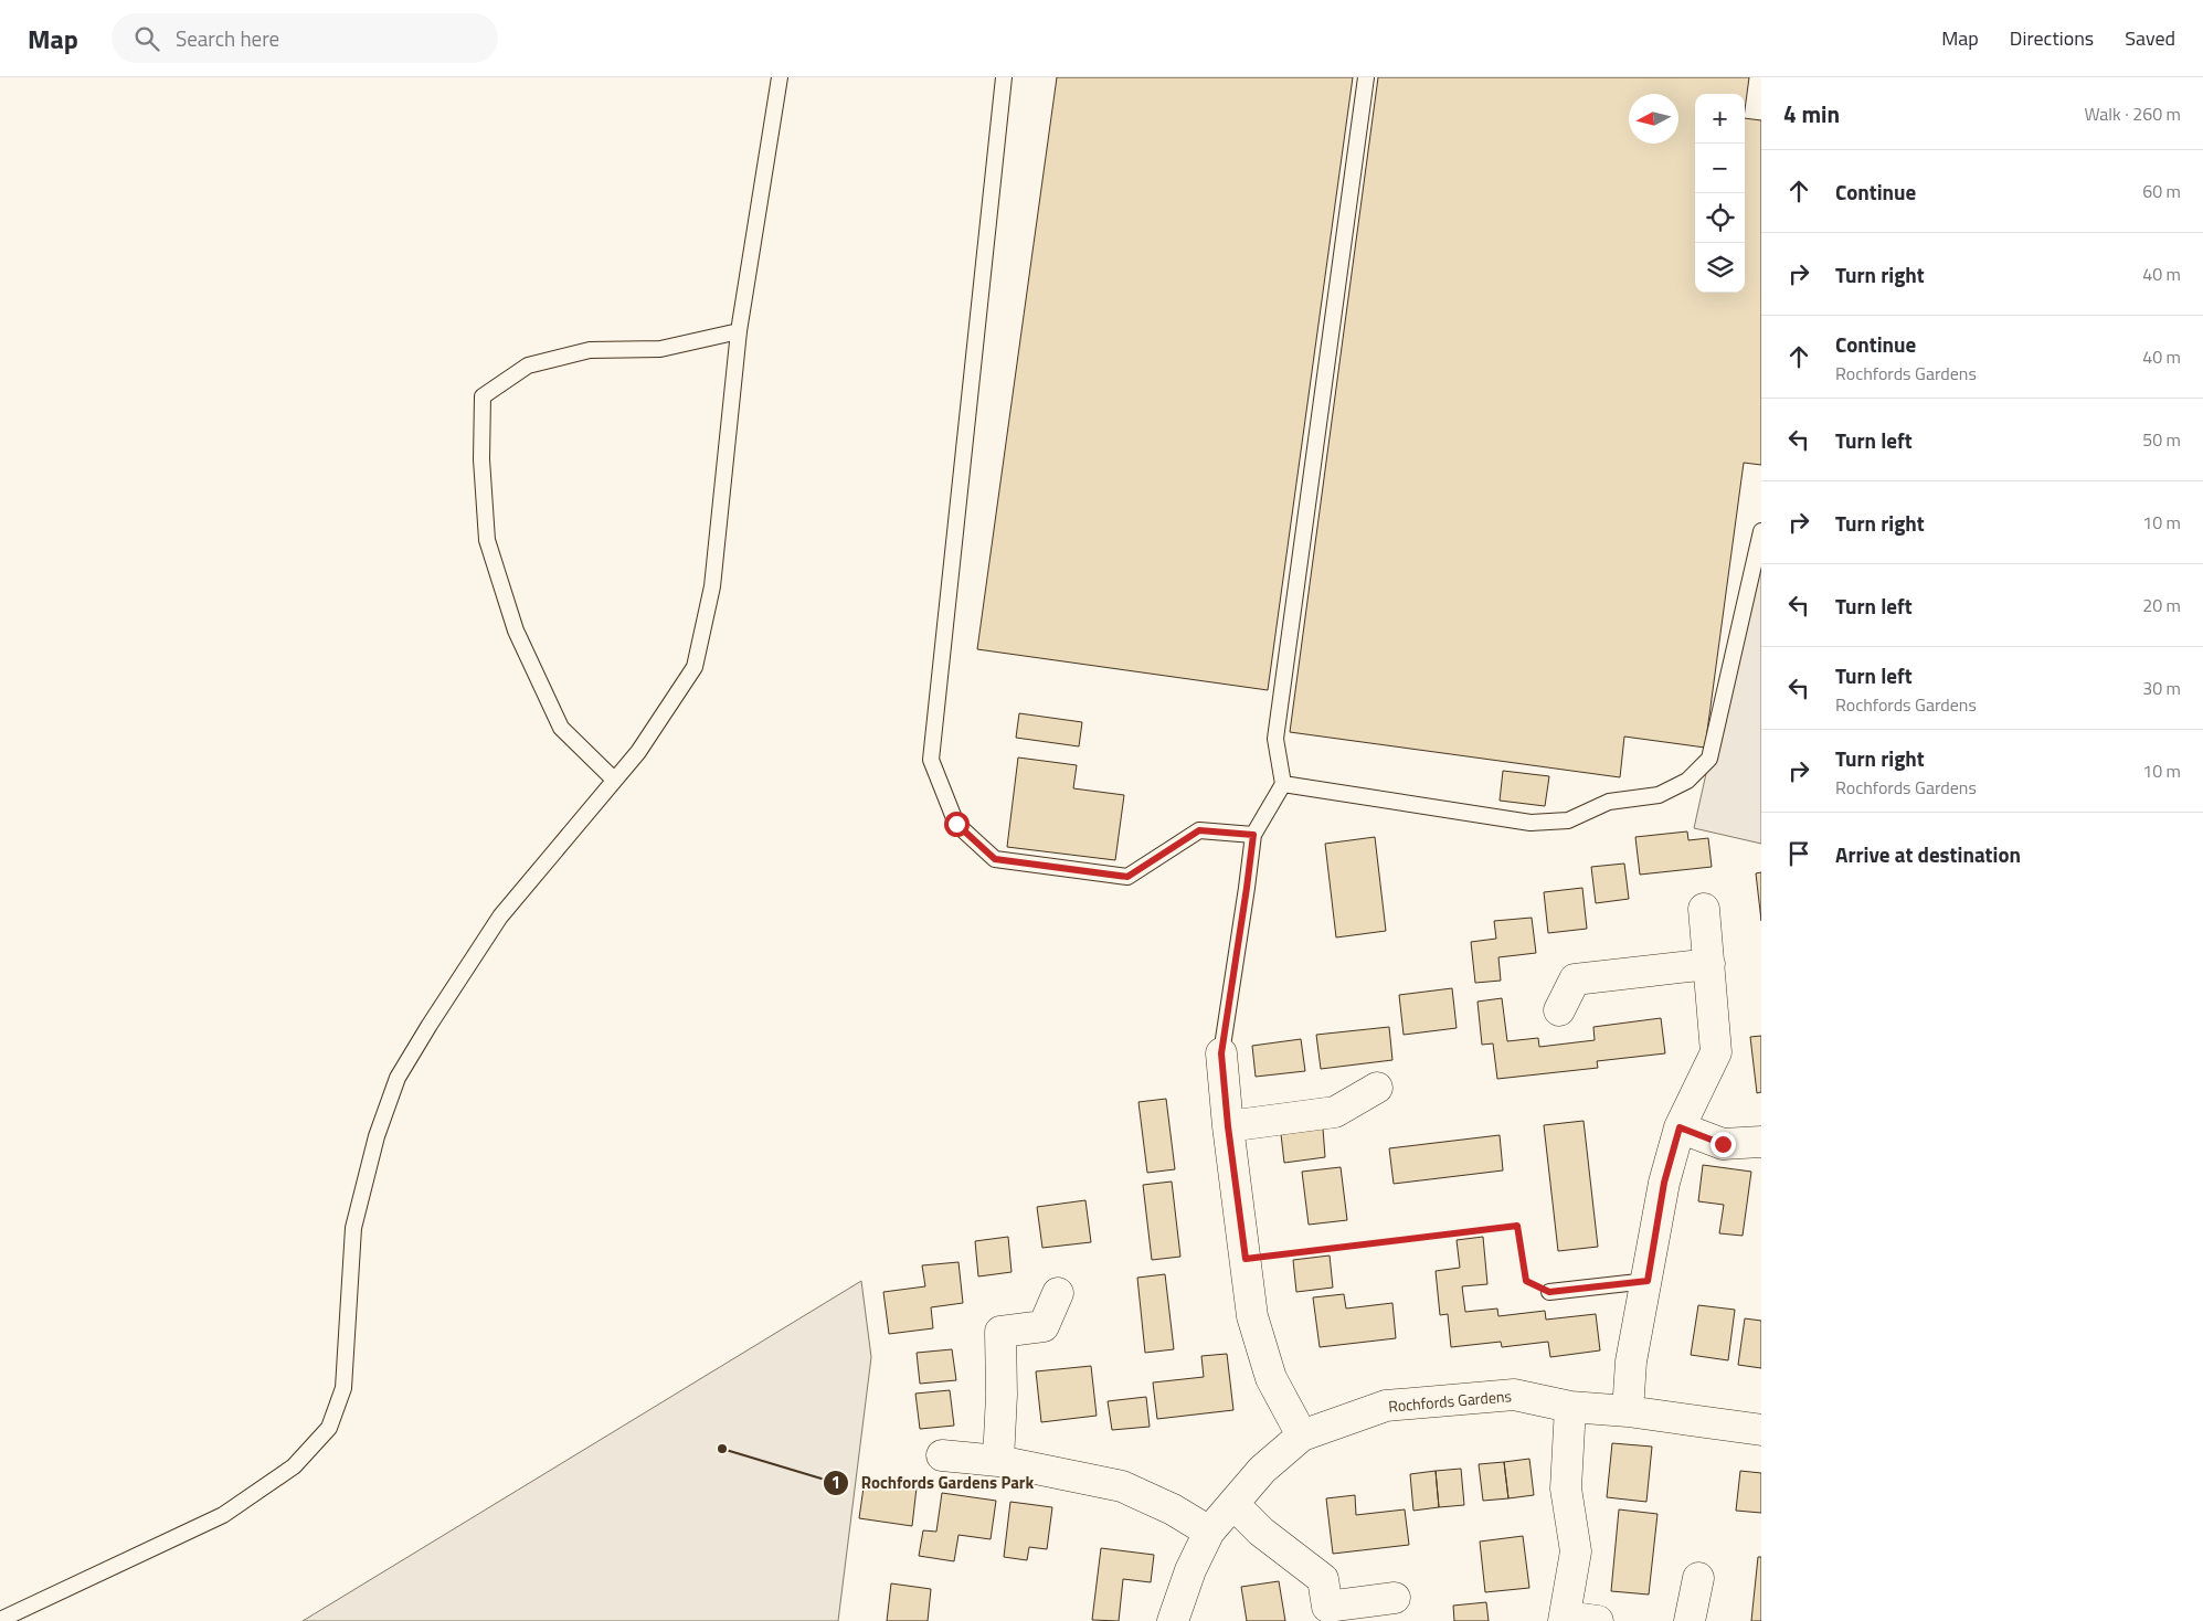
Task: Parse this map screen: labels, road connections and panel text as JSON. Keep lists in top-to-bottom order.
{
  "streets": {
    "street": ["Rochfords Gardens"]
  },
  "places": ["Rochfords Gardens Park"],
  "north": "left",
  "page": {
    "header": "Map",
    "search": "Search here",
    "nav": ["Map", "Directions", "Saved"],
    "heading": ["4 min", "Walk · 260 m"],
    "map_buttons": ["+", "−"],
    "list": [
      ["Continue", "60 m"],
      ["Turn right", "40 m"],
      ["Continue", "Rochfords Gardens", "40 m"],
      ["Turn left", "50 m"],
      ["Turn right", "10 m"],
      ["Turn left", "20 m"],
      ["Turn left", "Rochfords Gardens", "30 m"],
      ["Turn right", "Rochfords Gardens", "10 m"],
      "Arrive at destination"
    ]
  }
}
